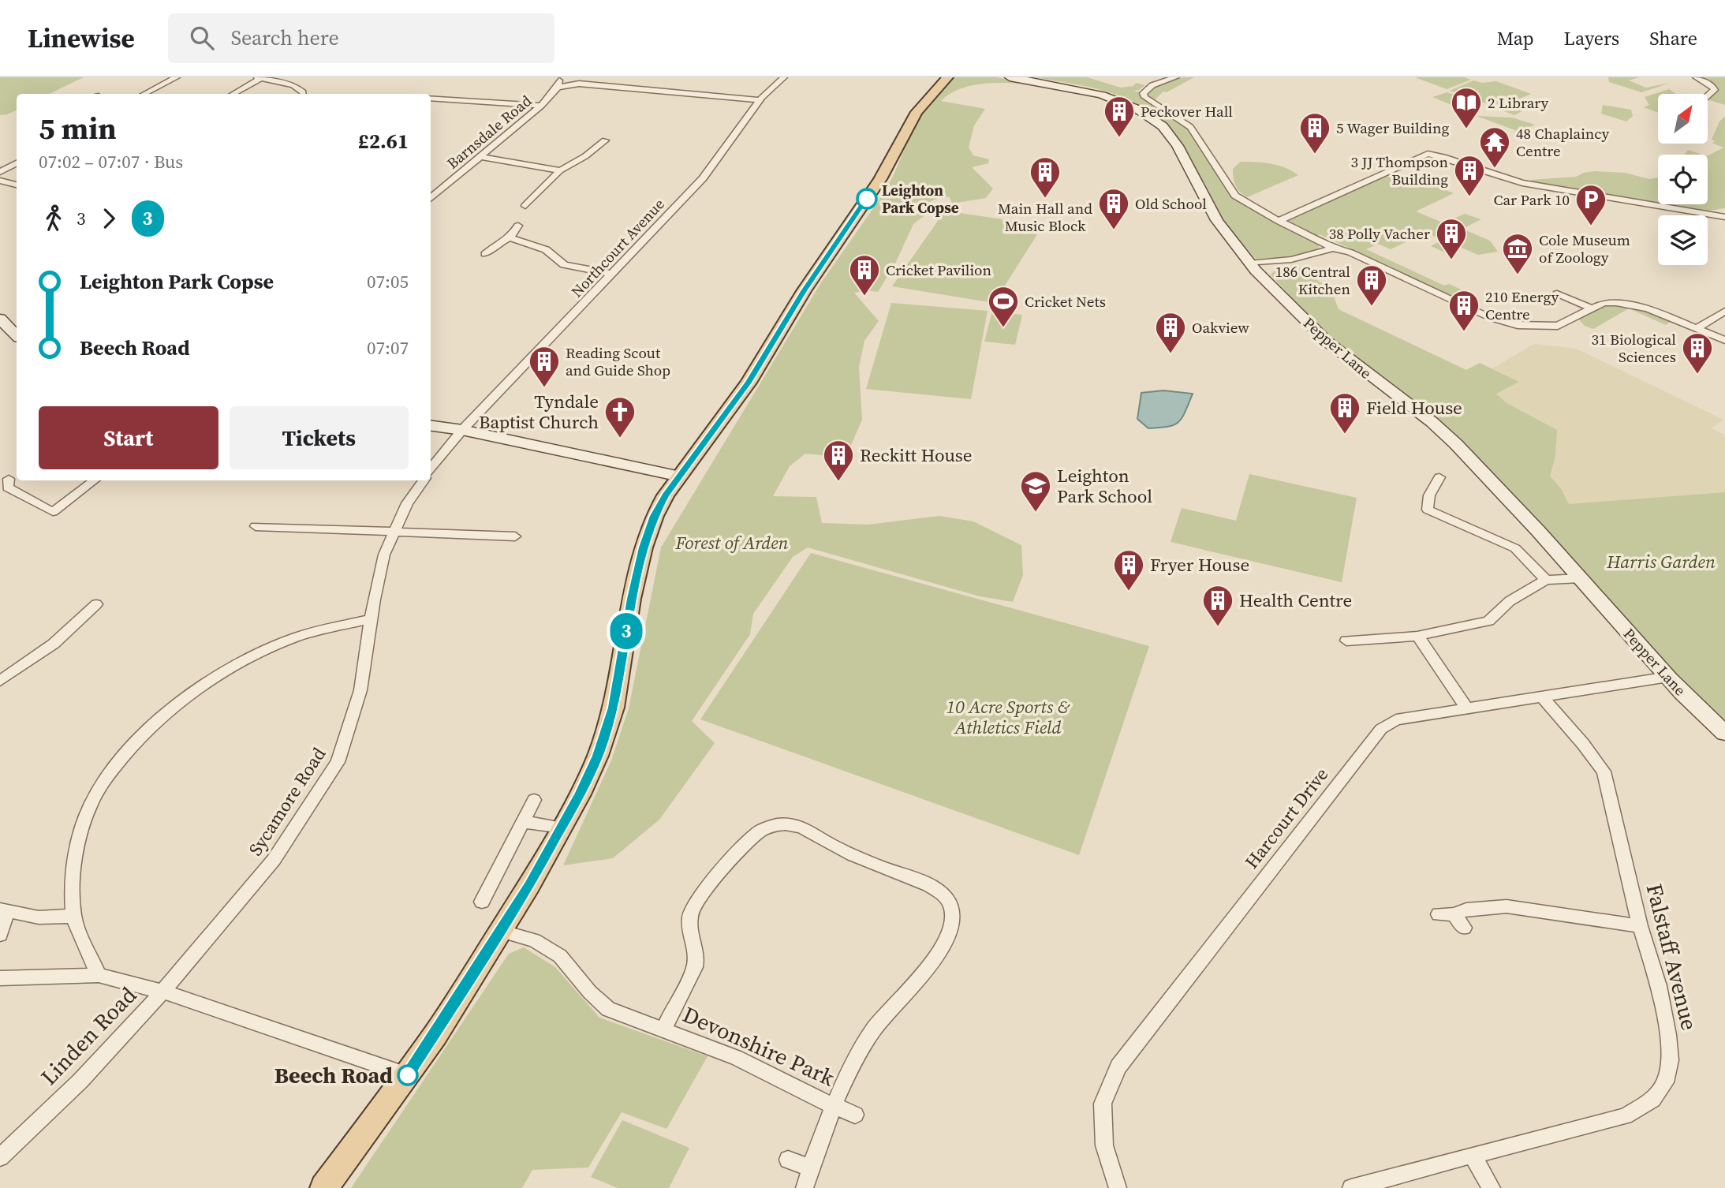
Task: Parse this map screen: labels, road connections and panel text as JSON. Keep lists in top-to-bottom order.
{
  "streets": {
    "street": [
      "Barnsdale Road",
      "Northcourt Avenue",
      "Pepper Lane",
      "Sycamore Road",
      "Harcourt Drive",
      "Falstaff Avenue",
      "Linden Road",
      "Devonshire Park"
    ]
  },
  "crossings": [
    ["Pepper Lane", "Harcourt Drive"],
    ["Sycamore Road", "Linden Road"],
    ["Harcourt Drive", "Falstaff Avenue"]
  ],
  "parks": ["Forest of Arden", "Harris Garden", "10 Acre Sports & Athletics Field"],
  "places": {
    "library": ["2 Library"],
    "building": [
      "Peckover Hall",
      "5 Wager Building",
      "3 JJ Thompson Building",
      "Main Hall and Music Block",
      "Old School",
      "38 Polly Vacher",
      "Cricket Pavilion",
      "186 Central Kitchen",
      "210 Energy Centre",
      "Oakview",
      "31 Biological Sciences",
      "Reading Scout and Guide Shop",
      "Field House",
      "Reckitt House",
      "Fryer House",
      "Health Centre"
    ],
    "temple": ["48 Chaplaincy Centre"],
    "other": ["Leighton Park Copse", "Beech Road"],
    "parking": ["Car Park 10"],
    "museum": ["Cole Museum of Zoology"],
    "sports": ["Cricket Nets"],
    "church": ["Tyndale Baptist Church"],
    "school or university": ["Leighton Park School"]
  },
  "lines": ["bus line 3"],
  "north": "top right",
  "page": {
    "header": "Linewise",
    "search": "Search here",
    "nav": ["Map", "Layers", "Share"],
    "on_map": "3",
    "heading": ["5 min", "07:02 – 07:07 · Bus", "£2.61"],
    "legs": ["3", "3"],
    "list": [
      {
        "name": "Leighton Park Copse",
        "value": "07:05"
      },
      {
        "name": "Beech Road",
        "value": "07:07"
      }
    ],
    "buttons": ["Start", "Tickets"]
  }
}
